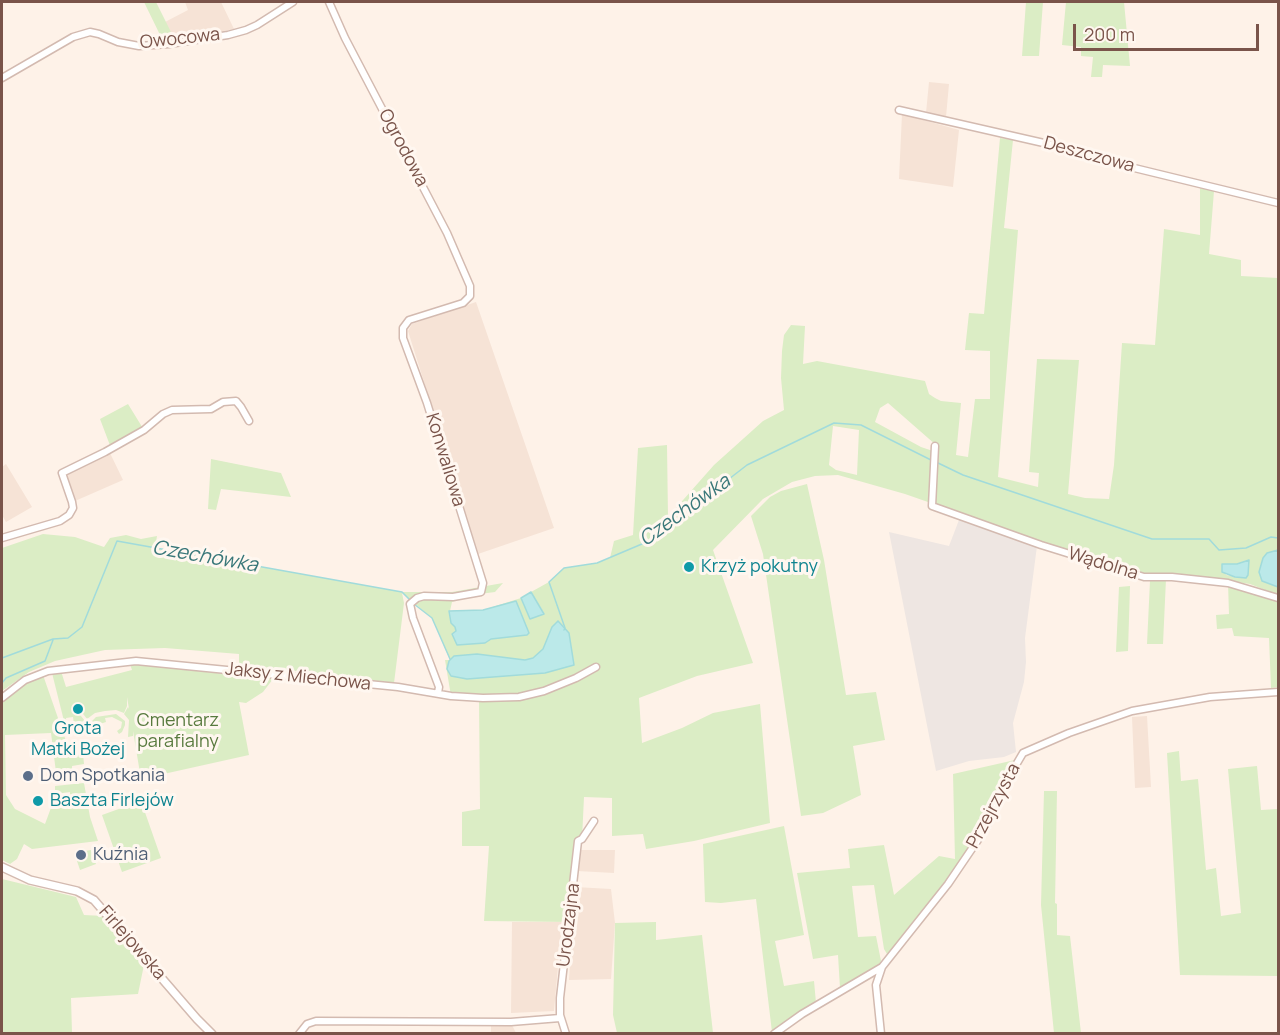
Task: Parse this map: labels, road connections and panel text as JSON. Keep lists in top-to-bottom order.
{
  "streets": {
    "street": [
      "Owocowa",
      "Ogrodowa",
      "Deszczowa",
      "Konwaliowa",
      "Wądolna",
      "Jaksy z Miechowa",
      "Przejrzysta",
      "Urodzajna",
      "Firlejowska"
    ]
  },
  "crossings": [
    ["Ogrodowa", "Konwaliowa"],
    ["Konwaliowa", "Jaksy z Miechowa"]
  ],
  "water": ["Czechówka"],
  "parks": ["Cmentarz parafialny"],
  "places": [
    "Krzyż pokutny",
    "Grota Matki Bożej",
    "Dom Spotkania",
    "Baszta Firlejów",
    "Kuźnia"
  ],
  "scale_bar": "200 m"
}
